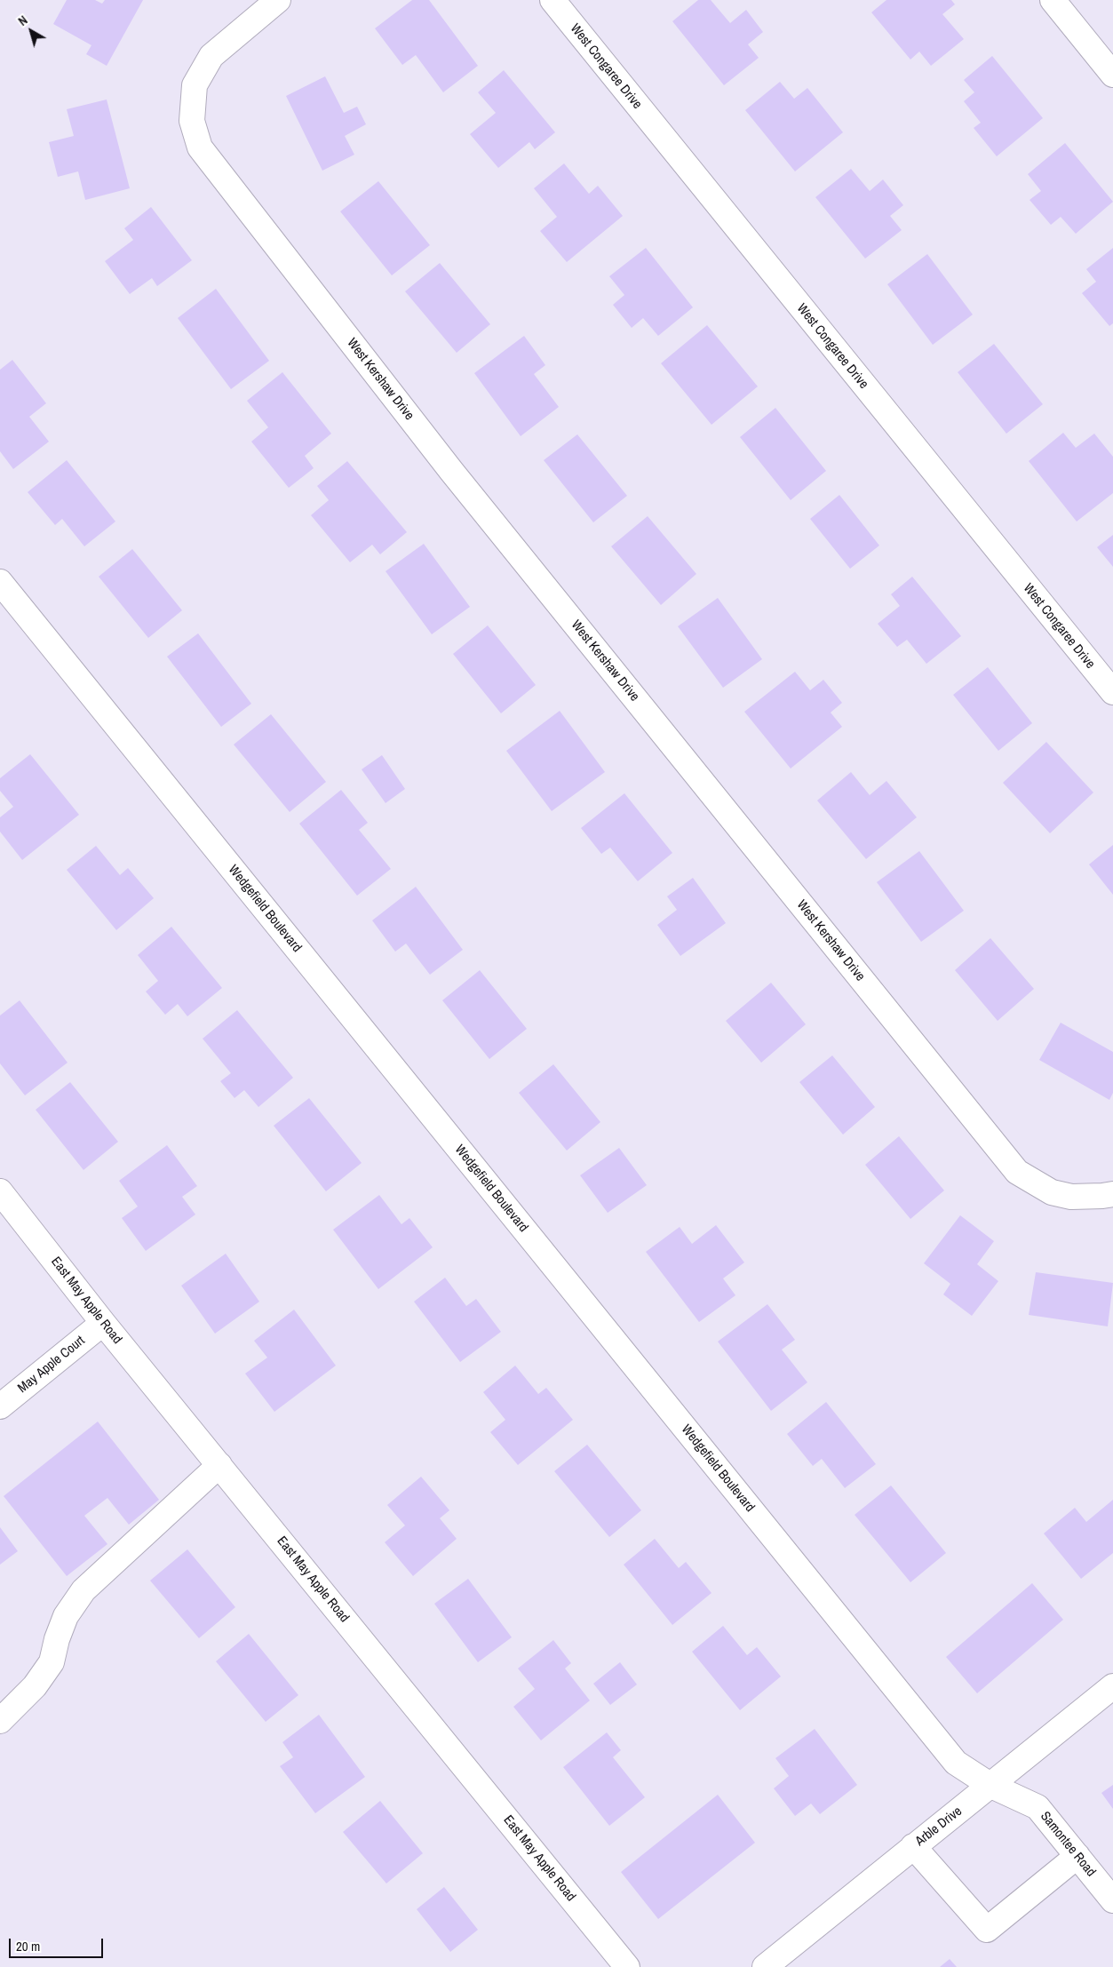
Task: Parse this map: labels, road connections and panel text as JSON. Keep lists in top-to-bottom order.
{
  "streets": {
    "street": [
      "West Congaree Drive",
      "West Kershaw Drive",
      "Wedgefield Boulevard",
      "East May Apple Road",
      "May Apple Court",
      "Arble Drive",
      "Samontee Road"
    ]
  },
  "crossings": [
    ["Wedgefield Boulevard", "Arble Drive"],
    ["Wedgefield Boulevard", "Samontee Road"],
    ["East May Apple Road", "May Apple Court"],
    ["Arble Drive", "Samontee Road"]
  ],
  "scale_bar": "20 m",
  "north": "top left"
}
